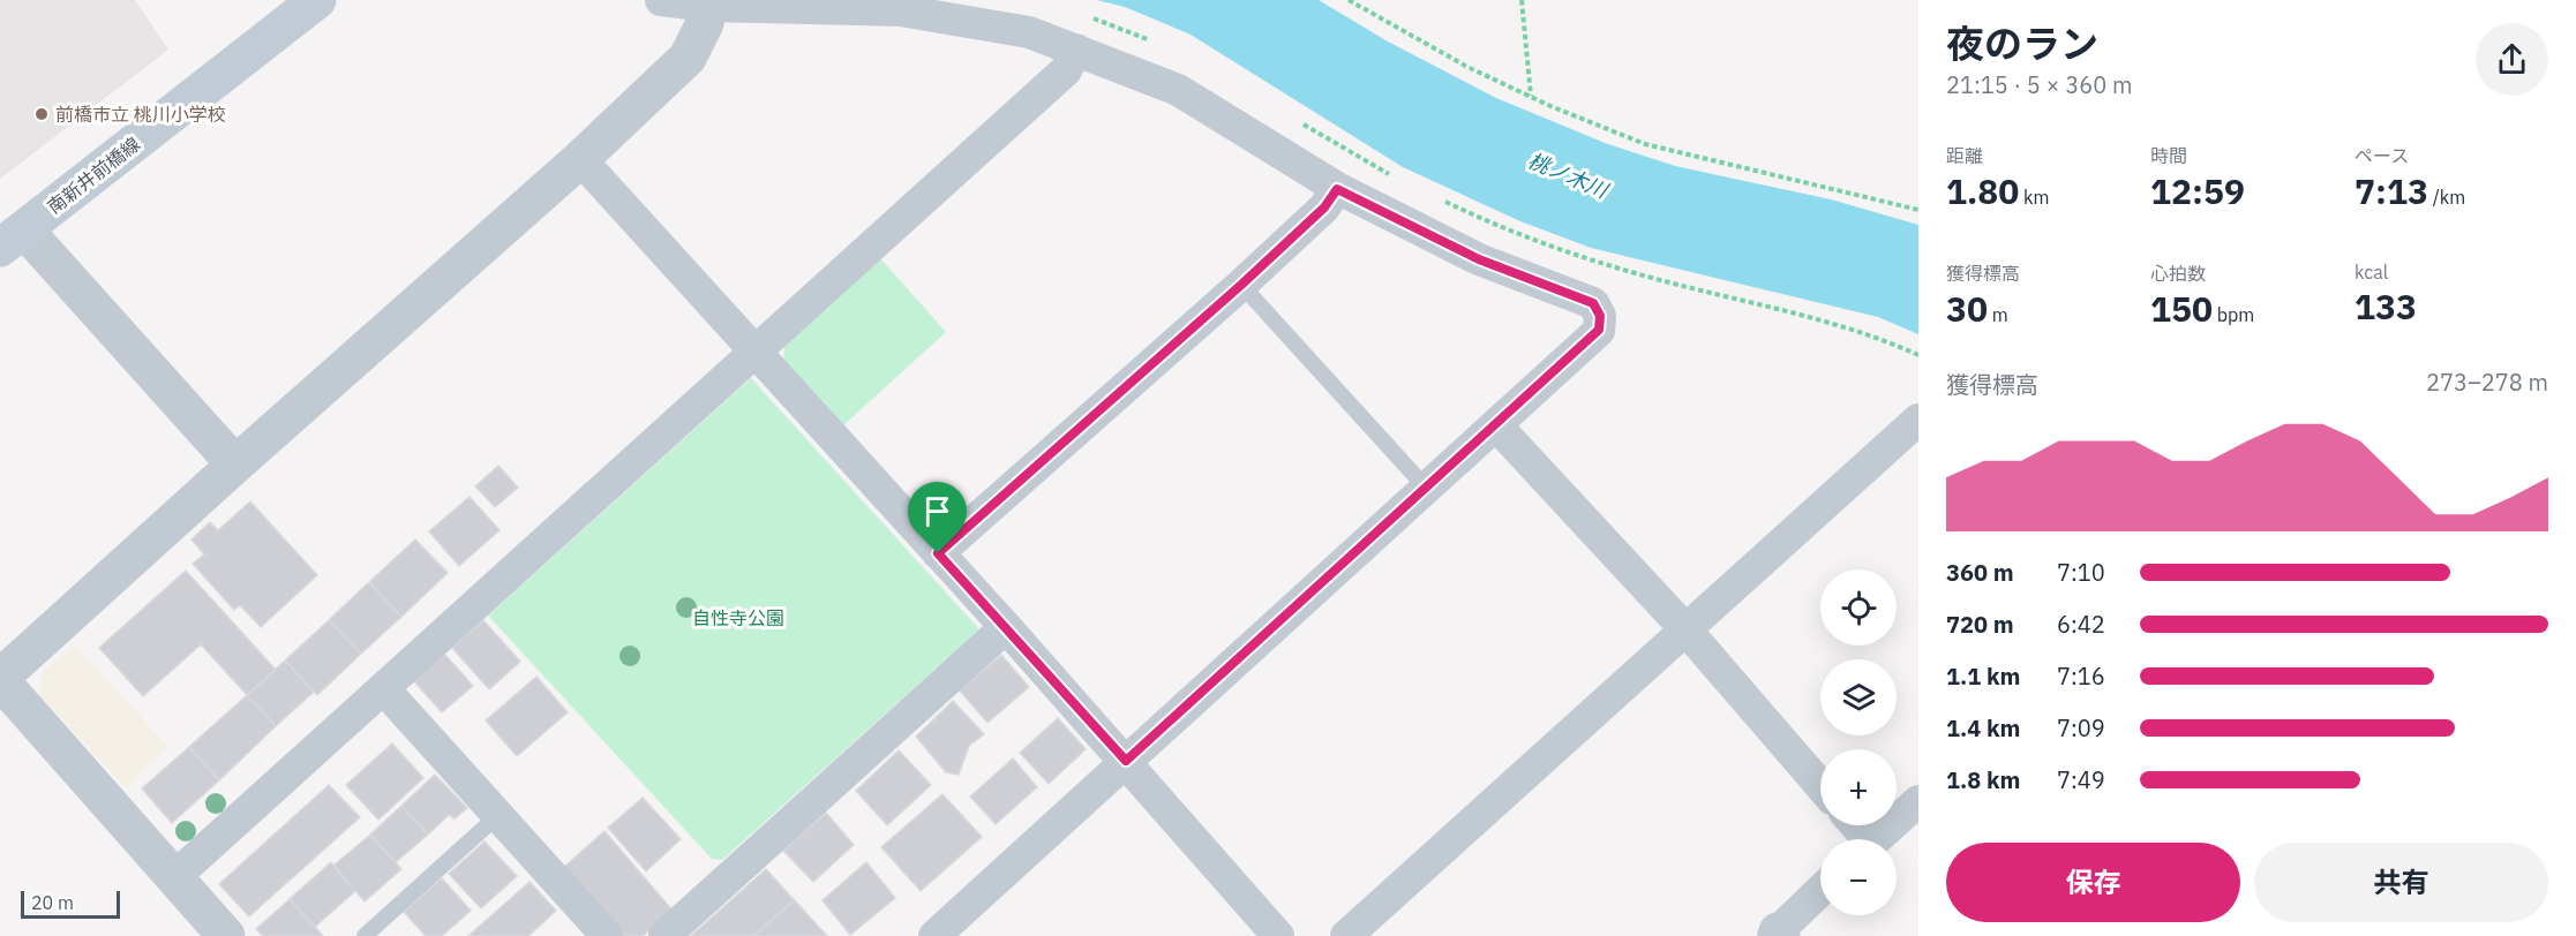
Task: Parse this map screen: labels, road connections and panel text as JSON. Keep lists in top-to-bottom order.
{
  "streets": {
    "main road": ["南新井前橋線"]
  },
  "water": ["桃ノ木川"],
  "parks": ["自性寺公園"],
  "places": ["前橋市立 桃川小学校"],
  "scale_bar": "20 m",
  "page": {
    "heading": ["夜のラン", "21:15 · 5 × 360 m"],
    "stats": [
      ["距離", "1.80 km"],
      ["時間", "12:59"],
      ["ペース", "7:13 /km"],
      ["獲得標高", "30 m"],
      ["心拍数", "150 bpm"],
      ["kcal", "133"]
    ],
    "chart": ["獲得標高", "273–278 m"],
    "list": [
      {
        "name": "360 m",
        "note": "7:10"
      },
      {
        "name": "720 m",
        "note": "6:42"
      },
      {
        "name": "1.1 km",
        "note": "7:16"
      },
      {
        "name": "1.4 km",
        "note": "7:09"
      },
      {
        "name": "1.8 km",
        "note": "7:49"
      }
    ],
    "map_buttons": ["+", "−"],
    "buttons": ["保存", "共有"],
    "scale": "20 m"
  }
}
